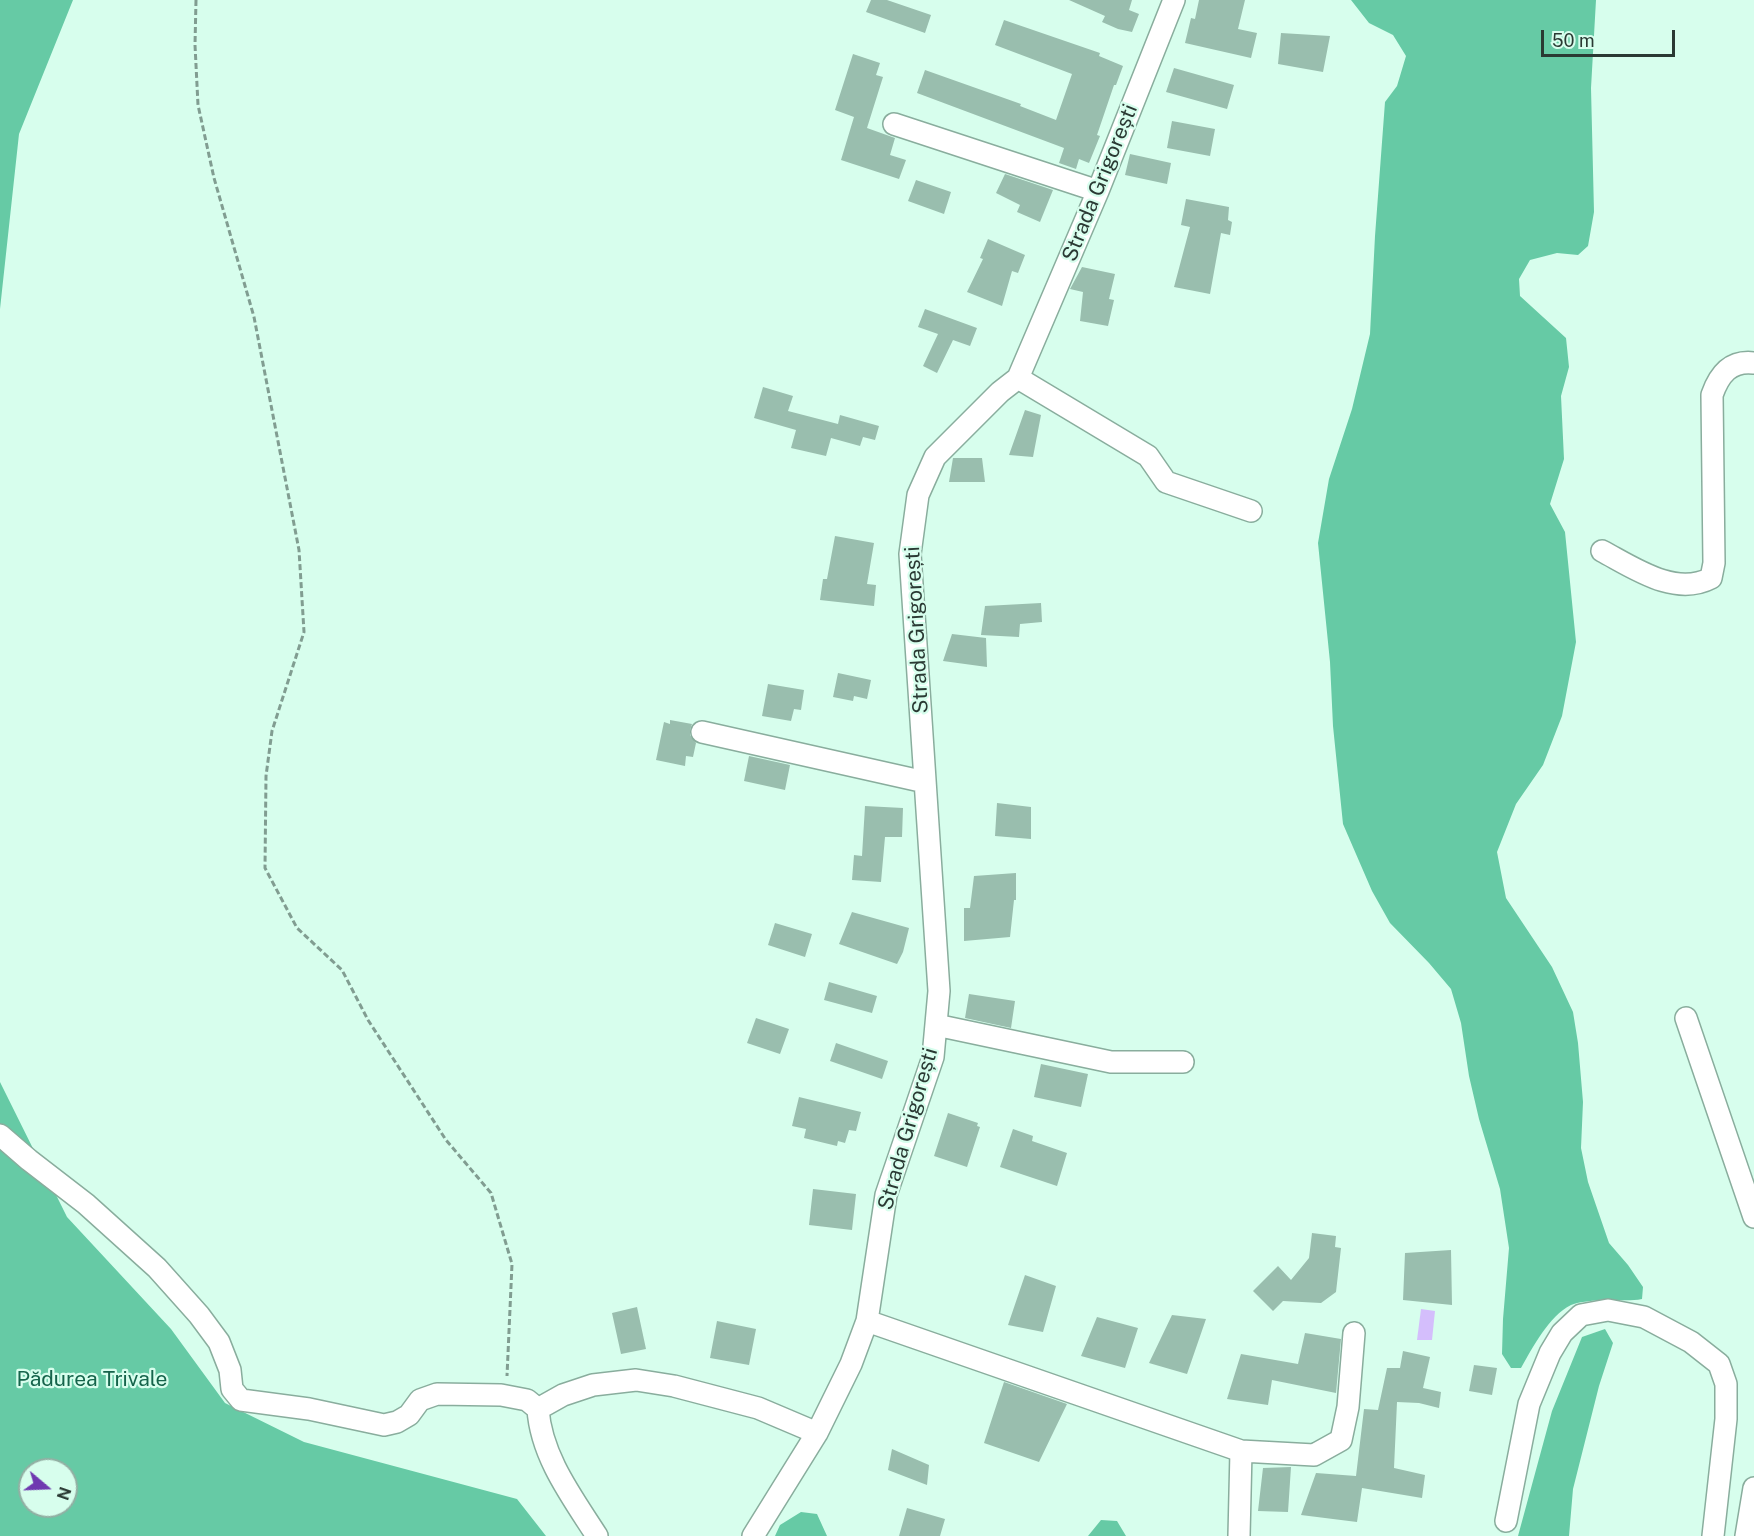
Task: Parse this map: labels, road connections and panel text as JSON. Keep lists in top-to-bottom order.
{
  "streets": {
    "street": ["Strada Grigorești"]
  },
  "parks": ["Pădurea Trivale"],
  "scale_bar": "50 m",
  "north": "right"
}
